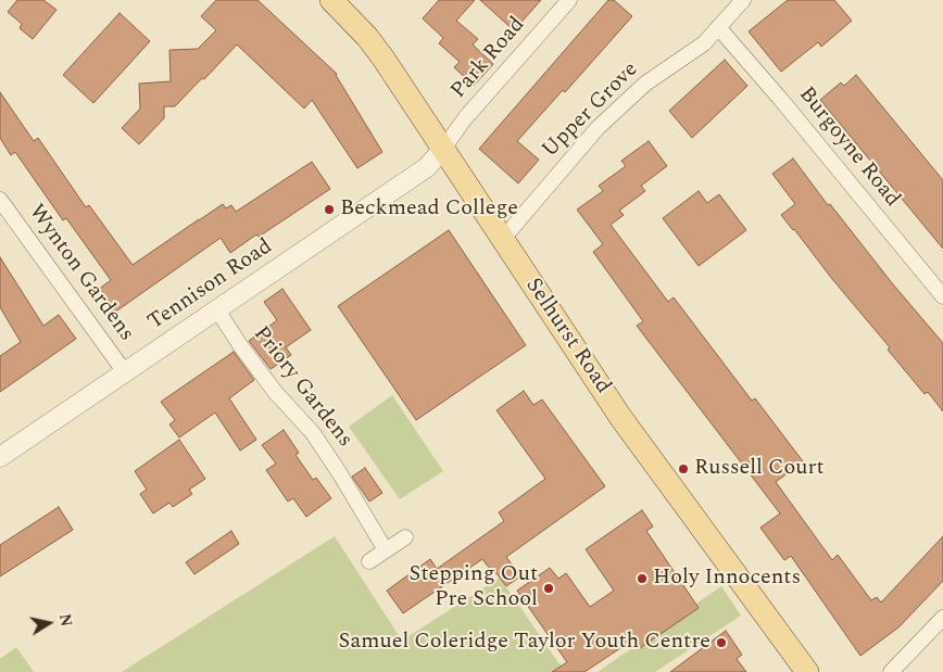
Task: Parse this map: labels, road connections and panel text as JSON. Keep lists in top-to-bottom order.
{
  "streets": {
    "main road": ["Selhurst Road"],
    "street": [
      "Park Road",
      "Upper Grove",
      "Burgoyne Road",
      "Wynton Gardens",
      "Tennison Road",
      "Priory Gardens"
    ]
  },
  "crossings": [
    ["Park Road", "Tennison Road"],
    ["Park Road", "Selhurst Road"],
    ["Upper Grove", "Burgoyne Road"],
    ["Upper Grove", "Selhurst Road"],
    ["Wynton Gardens", "Tennison Road"],
    ["Tennison Road", "Selhurst Road"],
    ["Tennison Road", "Priory Gardens"]
  ],
  "places": [
    "Beckmead College",
    "Russell Court",
    "Holy Innocents",
    "Stepping Out Pre School",
    "Samuel Coleridge Taylor Youth Centre"
  ],
  "north": "right"
}
